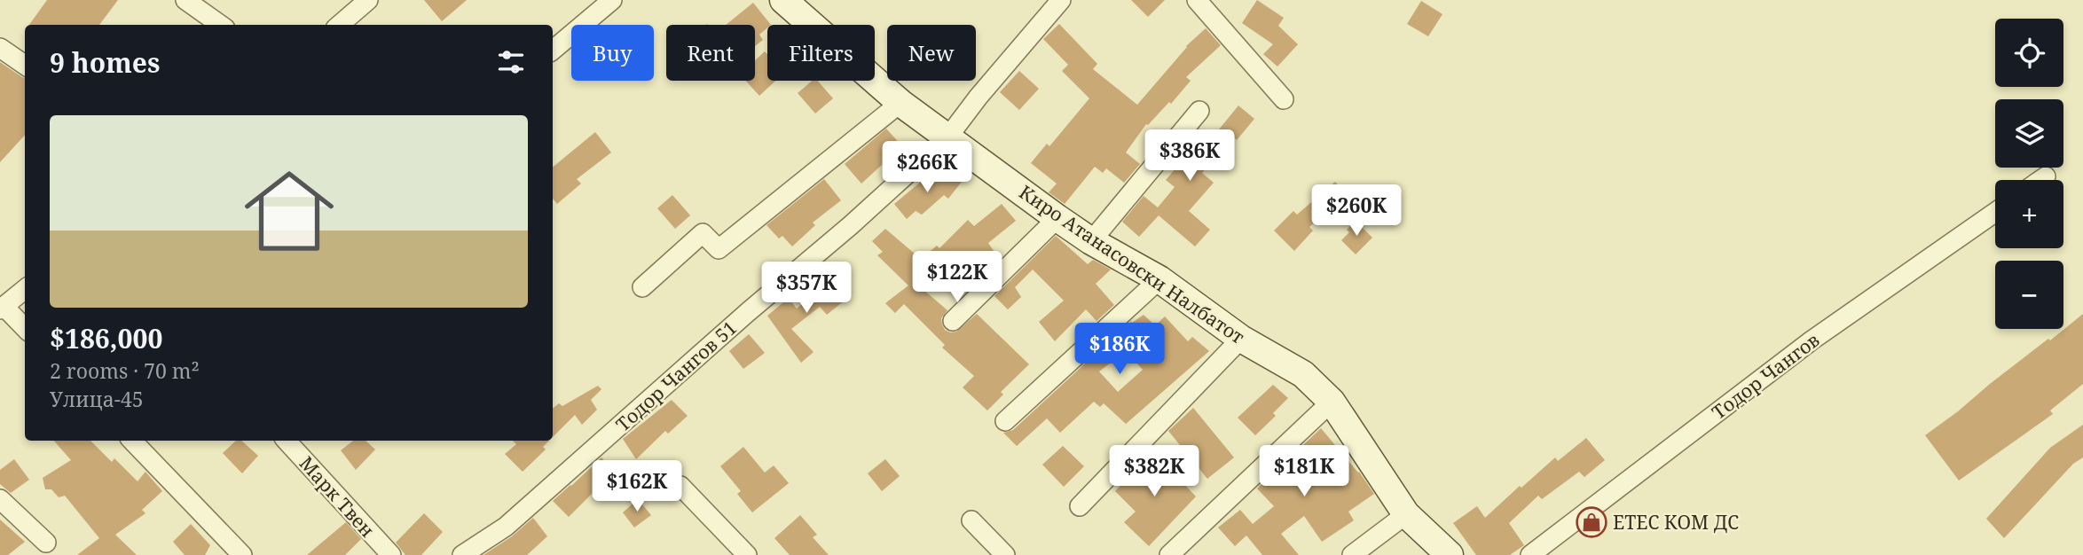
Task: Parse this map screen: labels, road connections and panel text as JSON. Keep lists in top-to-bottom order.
{
  "streets": {
    "street": [
      "Киро Атанасовски Налбатот",
      "Тодор Чангов 51",
      "Тодор Чангов",
      "Марк Твен"
    ]
  },
  "crossings": [
    ["Киро Атанасовски Налбатот", "Тодор Чангов 51"]
  ],
  "places": {
    "shop": ["ЕТЕС КОМ ДС"]
  },
  "page": {
    "map_buttons": ["+", "−"],
    "chip": [
      "Buy",
      "Rent",
      "Filters",
      "New"
    ],
    "heading": "9 homes",
    "list": [
      {
        "name": "$186,000",
        "note": "2 rooms · 70 m² · Улица-45"
      }
    ],
    "price": [
      "$386K",
      "$266K",
      "$260K",
      "$122K",
      "$357K",
      "$186K",
      "$382K",
      "$181K",
      "$162K"
    ]
  }
}
